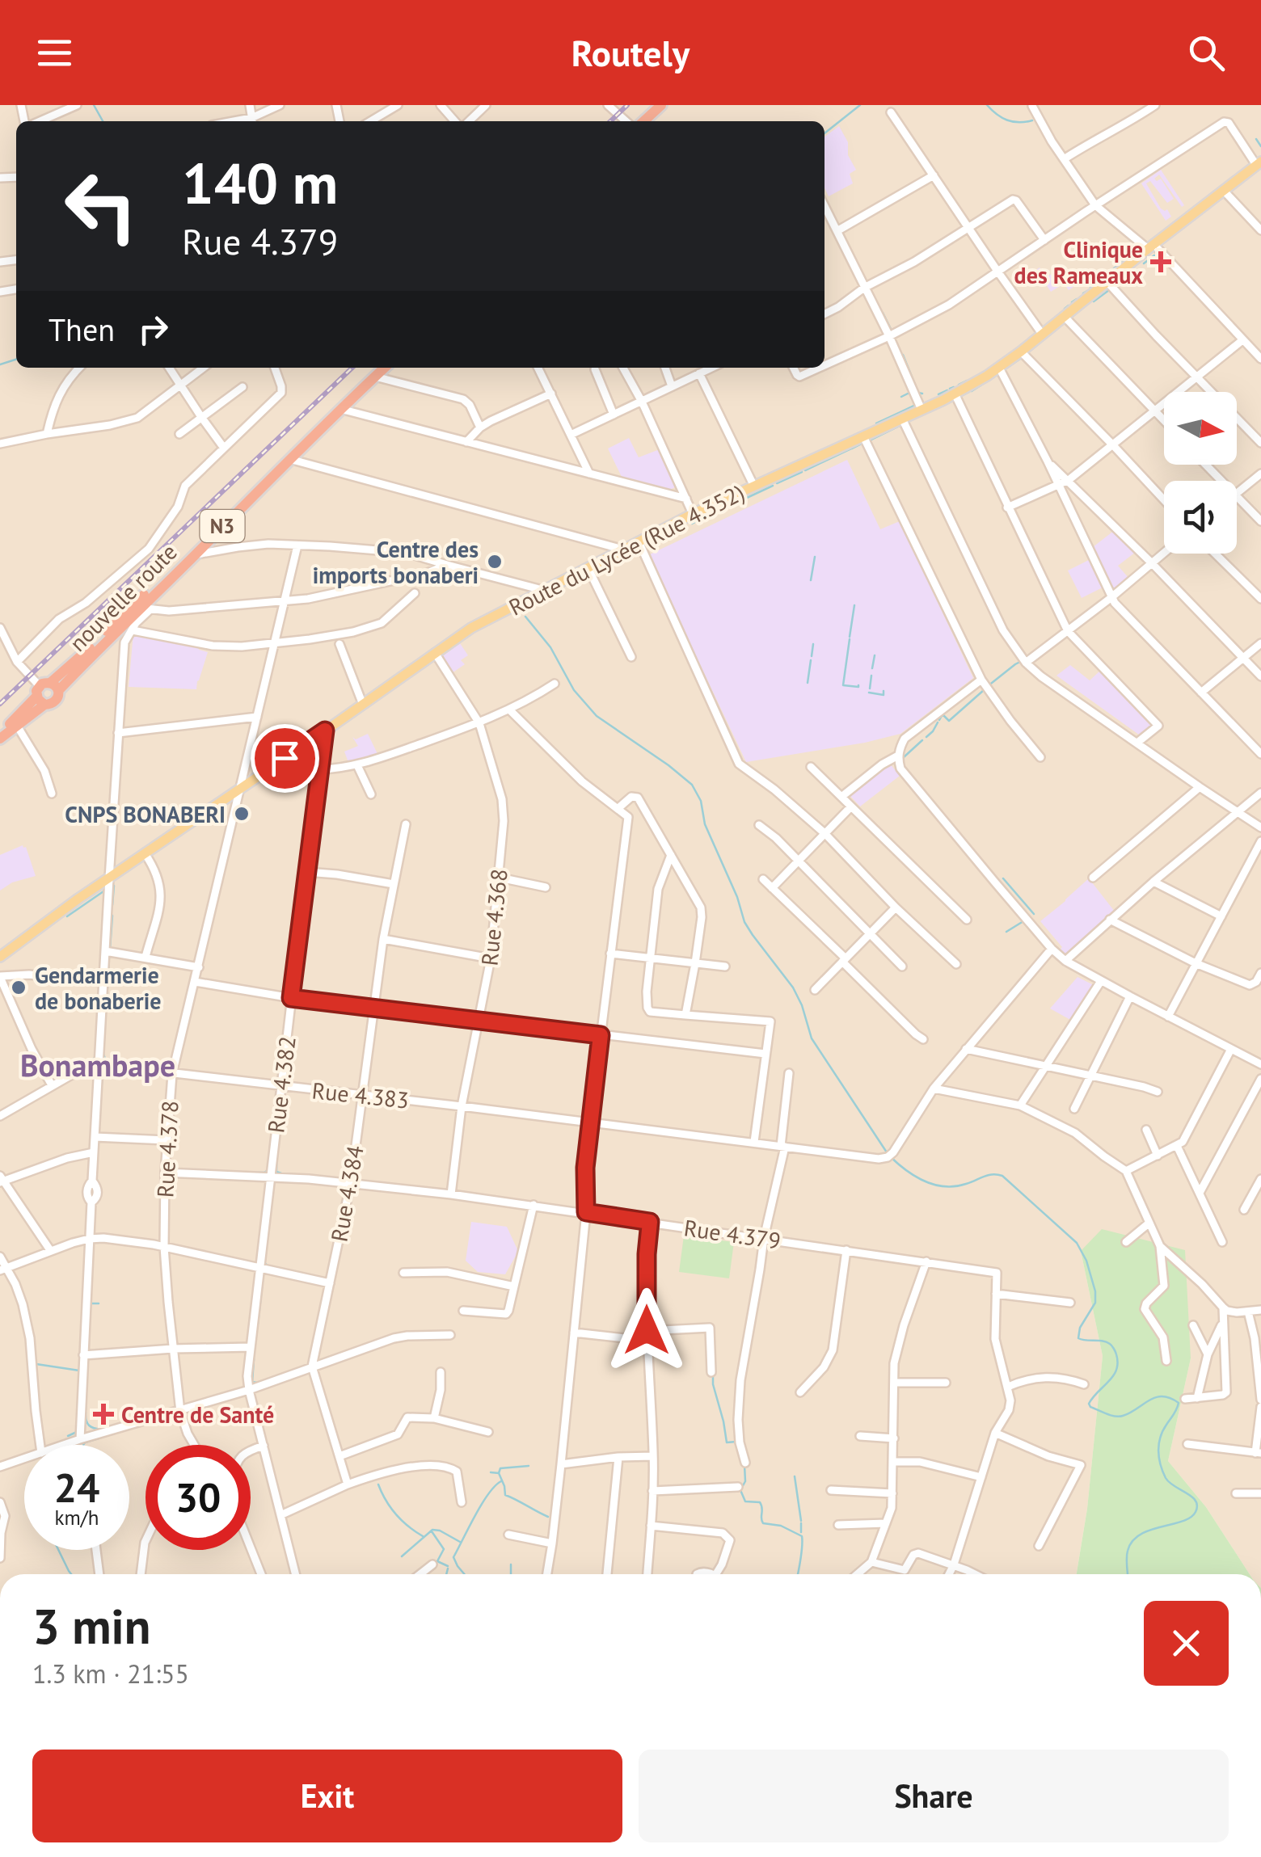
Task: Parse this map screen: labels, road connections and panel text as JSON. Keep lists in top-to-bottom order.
{
  "streets": {
    "highway": ["N3", "nouvelle route"],
    "main road": ["Route du Lycée (Rue 4.352)"],
    "street": [
      "Rue 4.368",
      "Rue 4.382",
      "Rue 4.383",
      "Rue 4.378",
      "Rue 4.384",
      "Rue 4.379"
    ]
  },
  "crossings": [
    ["Route du Lycée (Rue 4.352)", "Rue 4.368"],
    ["Route du Lycée (Rue 4.352)", "Rue 4.382"],
    ["Route du Lycée (Rue 4.352)", "Rue 4.378"],
    ["Rue 4.368", "Rue 4.383"],
    ["Rue 4.368", "Rue 4.379"],
    ["Rue 4.382", "Rue 4.383"],
    ["Rue 4.382", "Rue 4.379"],
    ["Rue 4.383", "Rue 4.378"],
    ["Rue 4.383", "Rue 4.384"],
    ["Rue 4.378", "Rue 4.379"],
    ["Rue 4.384", "Rue 4.379"]
  ],
  "districts": ["Bonambape"],
  "places": {
    "health": ["Clinique des Rameaux", "Centre de Santé"],
    "other": ["Centre des imports bonaberi", "CNPS BONABERI", "Gendarmerie de bonaberie"]
  },
  "north": "right",
  "page": {
    "header": "Routely",
    "turn": ["140 m", "Rue 4.379"],
    "then": "Then",
    "speed": "24 km/h",
    "limit": "30",
    "heading": ["3 min", "1.3 km · 21:55"],
    "buttons": ["Exit", "Share"]
  }
}
